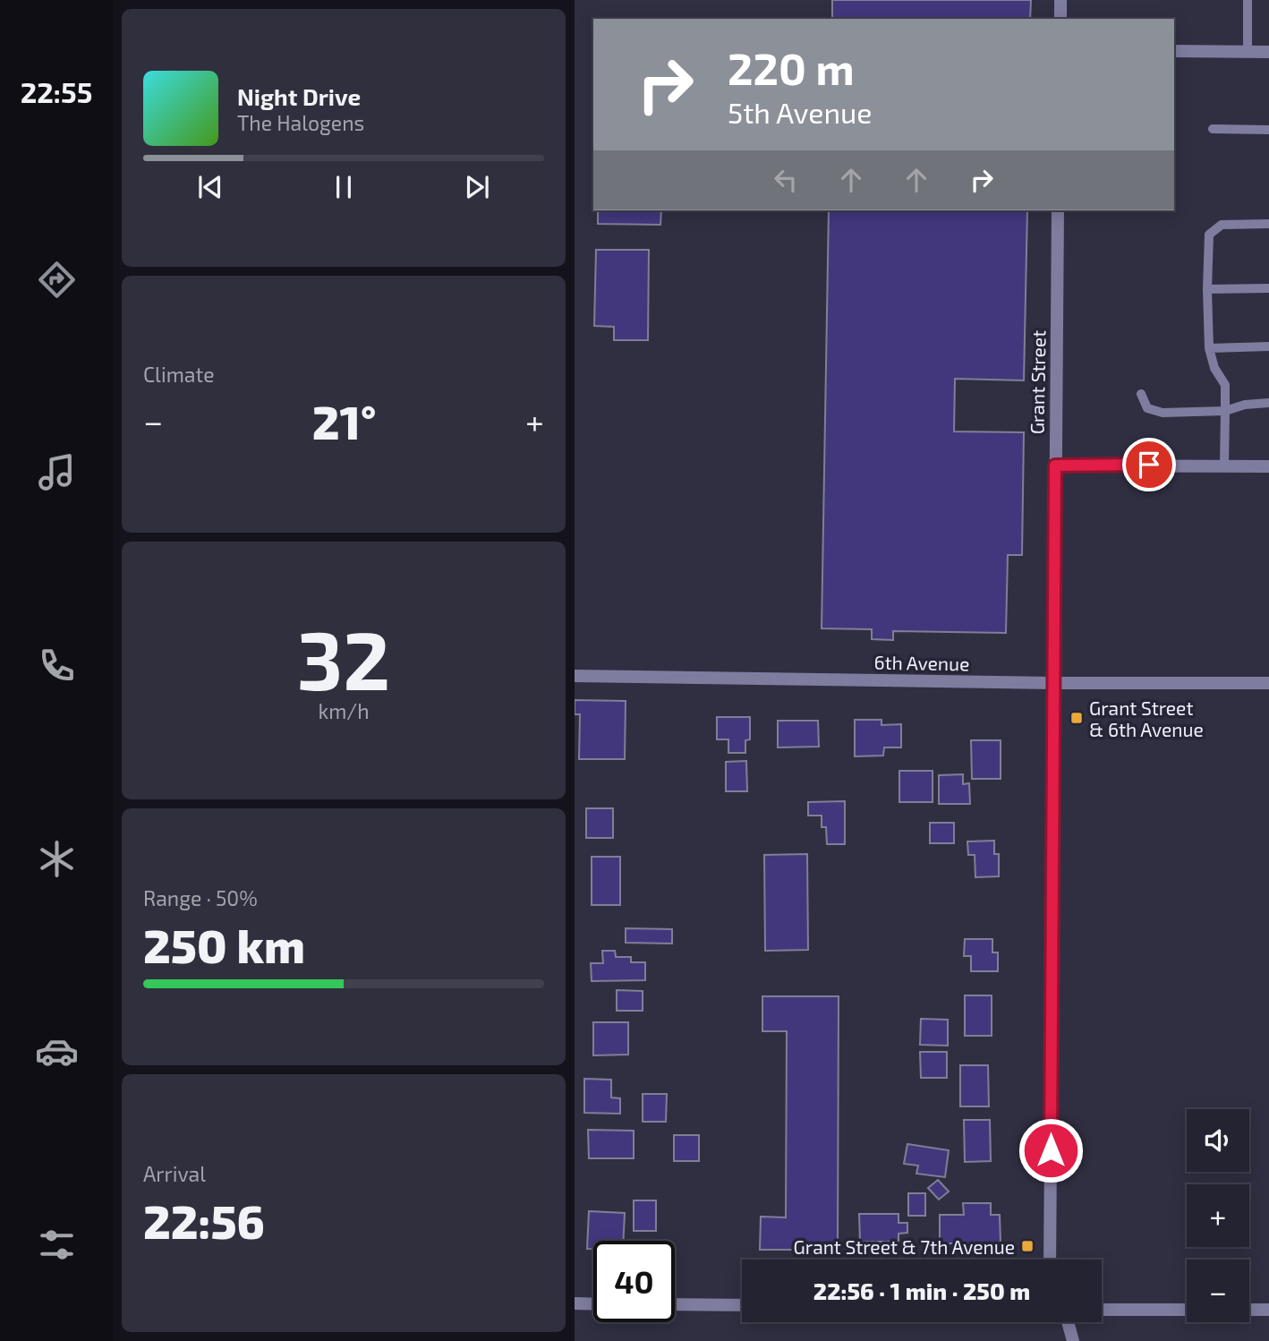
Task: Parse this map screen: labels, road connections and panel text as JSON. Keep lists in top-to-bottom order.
{
  "streets": {
    "street": ["Grant Street", "6th Avenue"]
  },
  "crossings": [
    ["Grant Street", "6th Avenue"]
  ],
  "places": {
    "transit": ["Grant Street & 6th Avenue", "Grant Street & 7th Avenue"]
  },
  "page": {
    "tabs": "22:55",
    "turn": ["220 m", "5th Avenue"],
    "song": ["Night Drive", "The Halogens"],
    "tile": [
      "Climate",
      ["32", "km/h"],
      ["Range · 50%", "250 km"],
      ["Arrival", "22:56"]
    ],
    "heat": ["−", "21°", "+"],
    "map_buttons": ["+", "−"],
    "limit": "40",
    "trip": "22:56 · 1 min · 250 m"
  }
}
